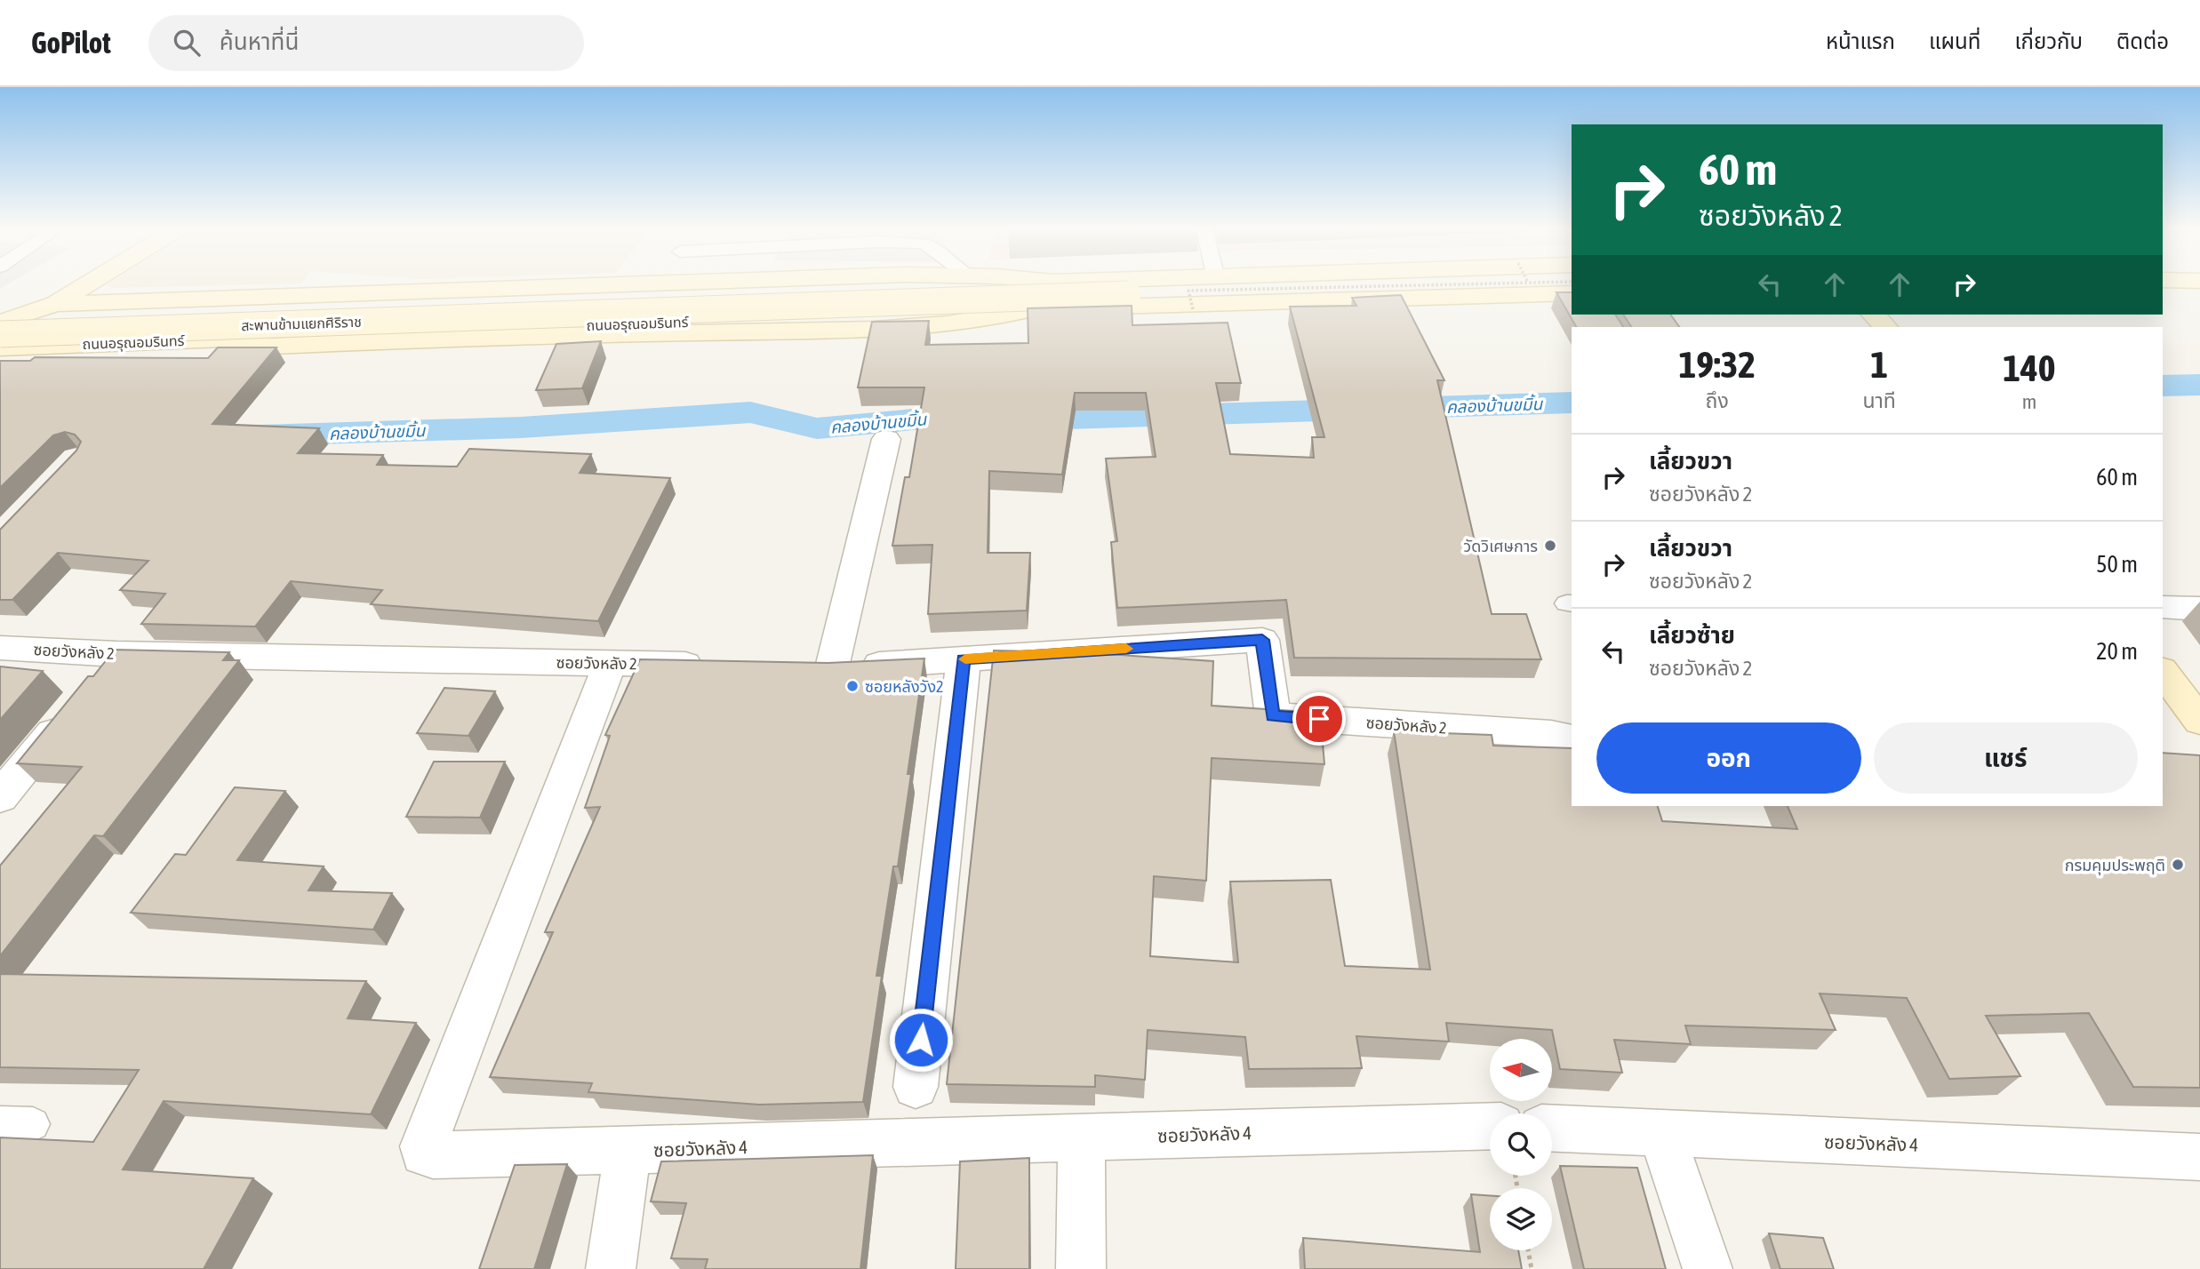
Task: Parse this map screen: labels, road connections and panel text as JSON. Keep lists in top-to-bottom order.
{
  "streets": {
    "main road": ["สะพานข้ามแยกศิริราช", "ถนนอรุณอมรินทร์"],
    "street": ["ซอยวังหลัง 2", "ซอยวังหลัง 4"]
  },
  "crossings": [
    ["ซอยวังหลัง 2", "ซอยวังหลัง 4"]
  ],
  "water": ["คลองบ้านขมิ้น"],
  "places": ["วัดวิเศษการ", "ซอยหลังวัง2", "กรมคุมประพฤติ"],
  "north": "left",
  "page": {
    "header": "GoPilot",
    "search": "ค้นหาที่นี่",
    "nav": [
      "หน้าแรก",
      "แผนที่",
      "เกี่ยวกับ",
      "ติดต่อ"
    ],
    "turn": ["60 m", "ซอยวังหลัง 2"],
    "eta": [
      "19:32",
      "ถึง",
      "1",
      "นาที",
      "140",
      "m"
    ],
    "list": [
      {
        "name": "เลี้ยวขวา",
        "note": "ซอยวังหลัง 2",
        "value": "60 m"
      },
      {
        "name": "เลี้ยวขวา",
        "note": "ซอยวังหลัง 2",
        "value": "50 m"
      },
      {
        "name": "เลี้ยวซ้าย",
        "note": "ซอยวังหลัง 2",
        "value": "20 m"
      }
    ],
    "buttons": ["ออก", "แชร์"]
  }
}
